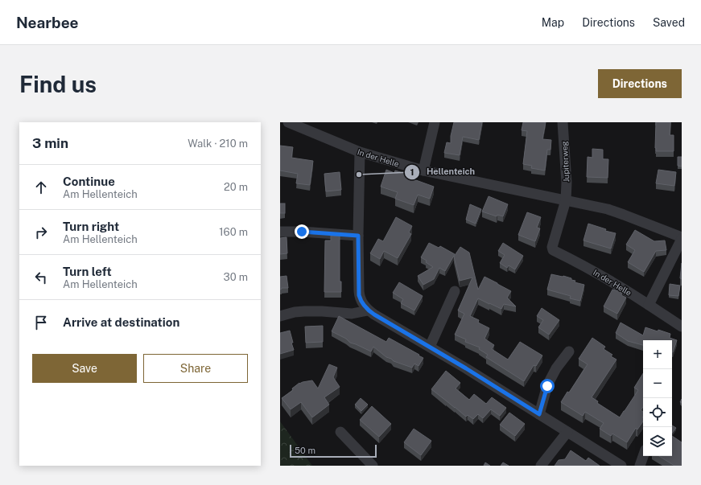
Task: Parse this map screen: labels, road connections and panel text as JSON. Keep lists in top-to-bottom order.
{
  "streets": {
    "street": ["In der Helle", "Jupiterweg"]
  },
  "crossings": [
    ["In der Helle", "Jupiterweg"]
  ],
  "places": ["Hellenteich"],
  "scale_bar": "50 m",
  "page": {
    "header": "Nearbee",
    "nav": ["Map", "Directions", "Saved"],
    "buttons": [
      "Directions",
      ["Save", "Share"]
    ],
    "title": "Find us",
    "heading": ["3 min", "Walk · 210 m"],
    "list": [
      ["Continue", "Am Hellenteich", "20 m"],
      ["Turn right", "Am Hellenteich", "160 m"],
      ["Turn left", "Am Hellenteich", "30 m"],
      "Arrive at destination"
    ],
    "map_buttons": ["+", "−"],
    "scale": "50 m"
  }
}
